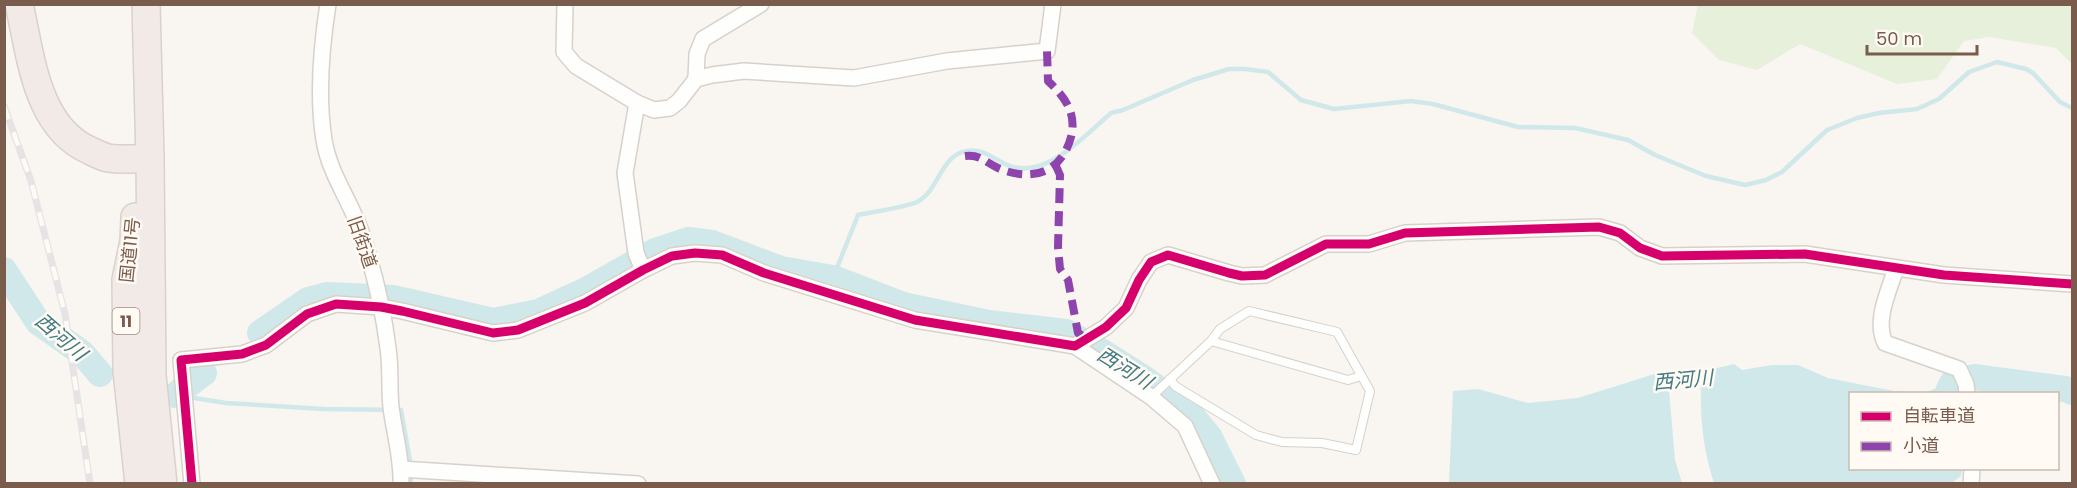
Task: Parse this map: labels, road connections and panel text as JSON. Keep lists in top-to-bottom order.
{
  "streets": {
    "highway": ["国道11号", "11"],
    "street": ["旧街道"]
  },
  "water": ["西河川"],
  "legend": ["自転車道", "小道"],
  "scale_bar": "50 m"
}
